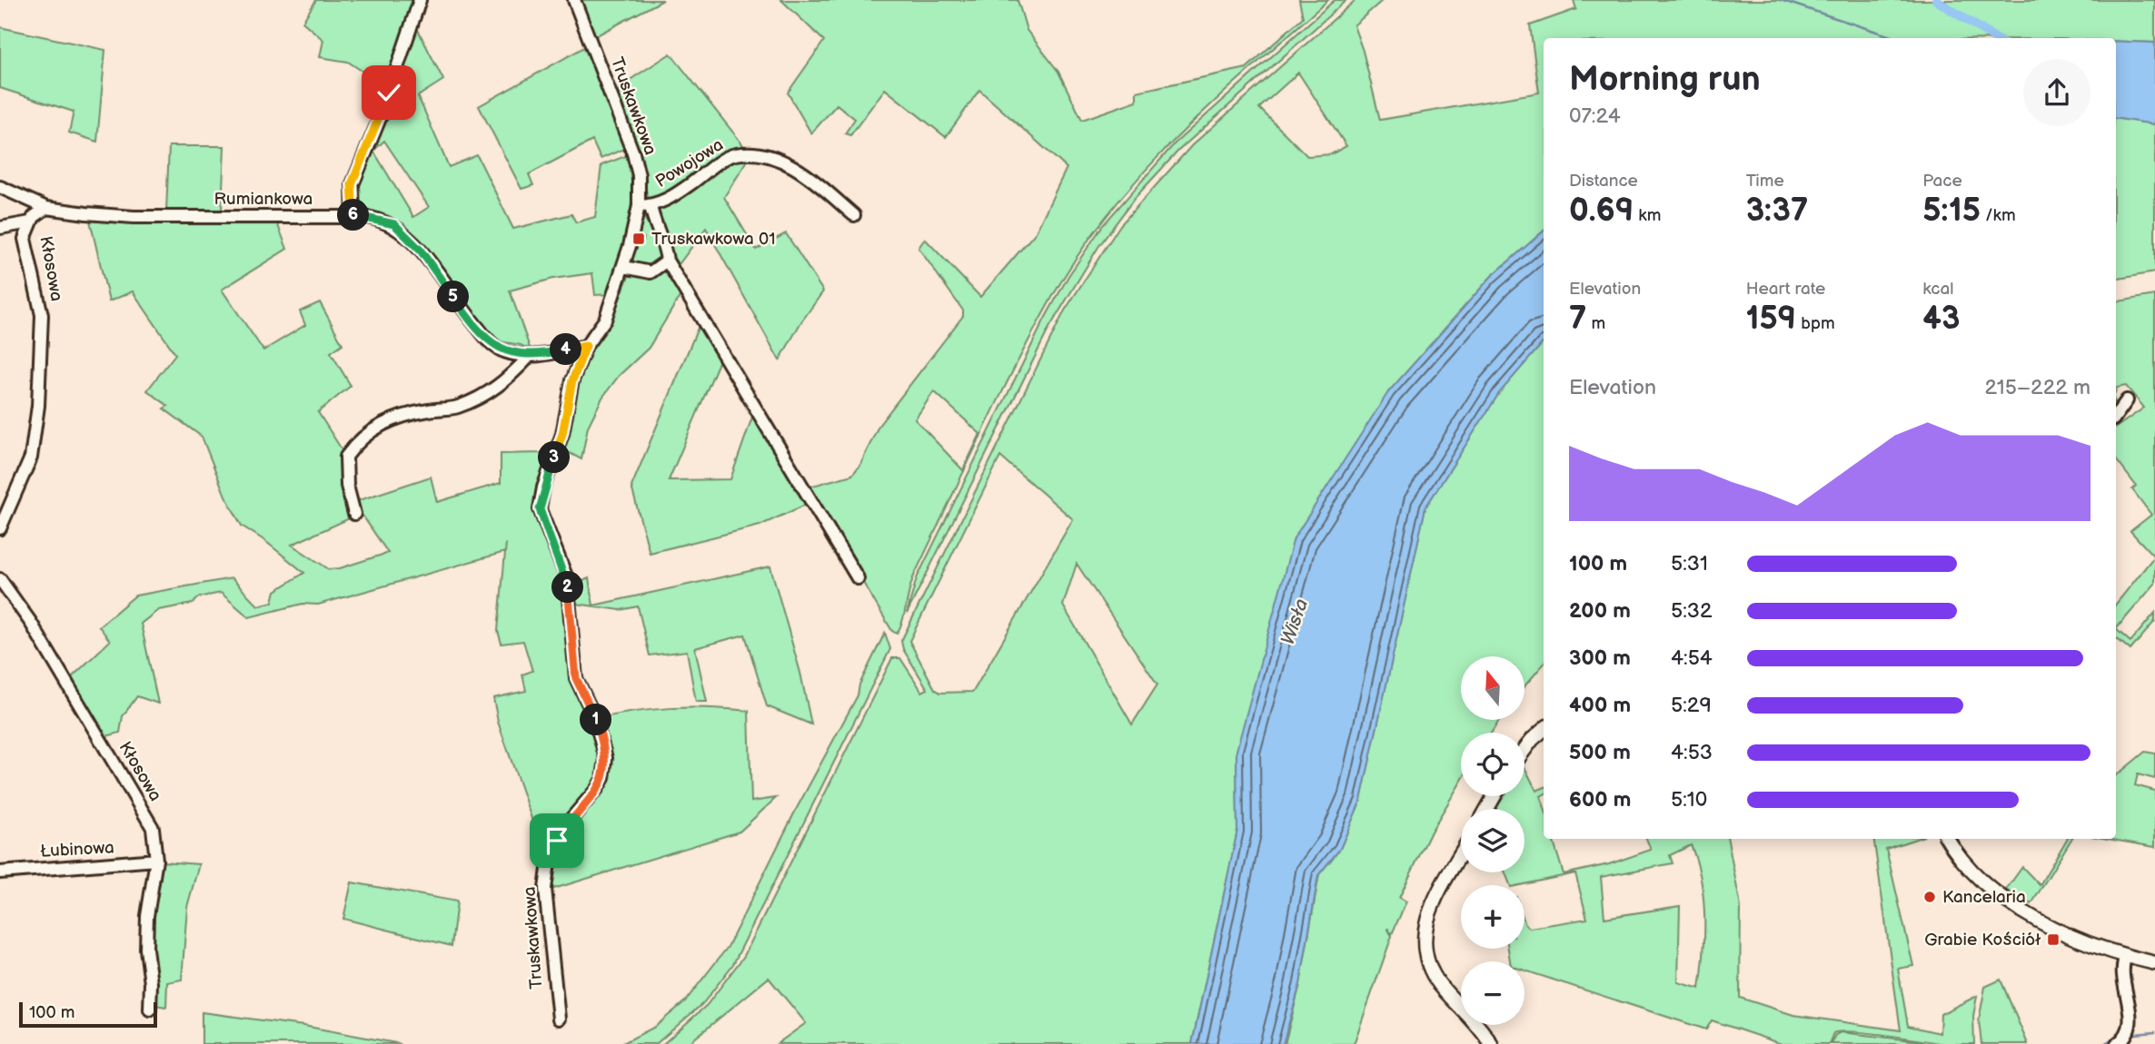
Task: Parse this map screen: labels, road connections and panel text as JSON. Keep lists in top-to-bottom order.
{
  "streets": {
    "street": [
      "Truskawkowa",
      "Powojowa",
      "Rumiankowa",
      "Kłosowa",
      "Łubinowa"
    ]
  },
  "crossings": [
    ["Truskawkowa", "Powojowa"],
    ["Truskawkowa", "Rumiankowa"],
    ["Rumiankowa", "Kłosowa"],
    ["Kłosowa", "Łubinowa"]
  ],
  "water": ["Wisła"],
  "places": {
    "transit": ["Truskawkowa 01", "Grabie Kościół"],
    "other": ["Kancelaria"]
  },
  "scale_bar": "100 m",
  "north": "top",
  "page": {
    "heading": ["Morning run", "07:24"],
    "stats": [
      ["Distance", "0.69 km"],
      ["Time", "3:37"],
      ["Pace", "5:15 /km"],
      ["Elevation", "7 m"],
      ["Heart rate", "159 bpm"],
      ["kcal", "43"]
    ],
    "pins": [
      "6",
      "5",
      "4",
      "3",
      "2",
      "1"
    ],
    "chart": ["Elevation", "215–222 m"],
    "list": [
      {
        "name": "100 m",
        "note": "5:31"
      },
      {
        "name": "200 m",
        "note": "5:32"
      },
      {
        "name": "300 m",
        "note": "4:54"
      },
      {
        "name": "400 m",
        "note": "5:29"
      },
      {
        "name": "500 m",
        "note": "4:53"
      },
      {
        "name": "600 m",
        "note": "5:10"
      }
    ],
    "map_buttons": ["+", "−"],
    "scale": "100 m"
  }
}
